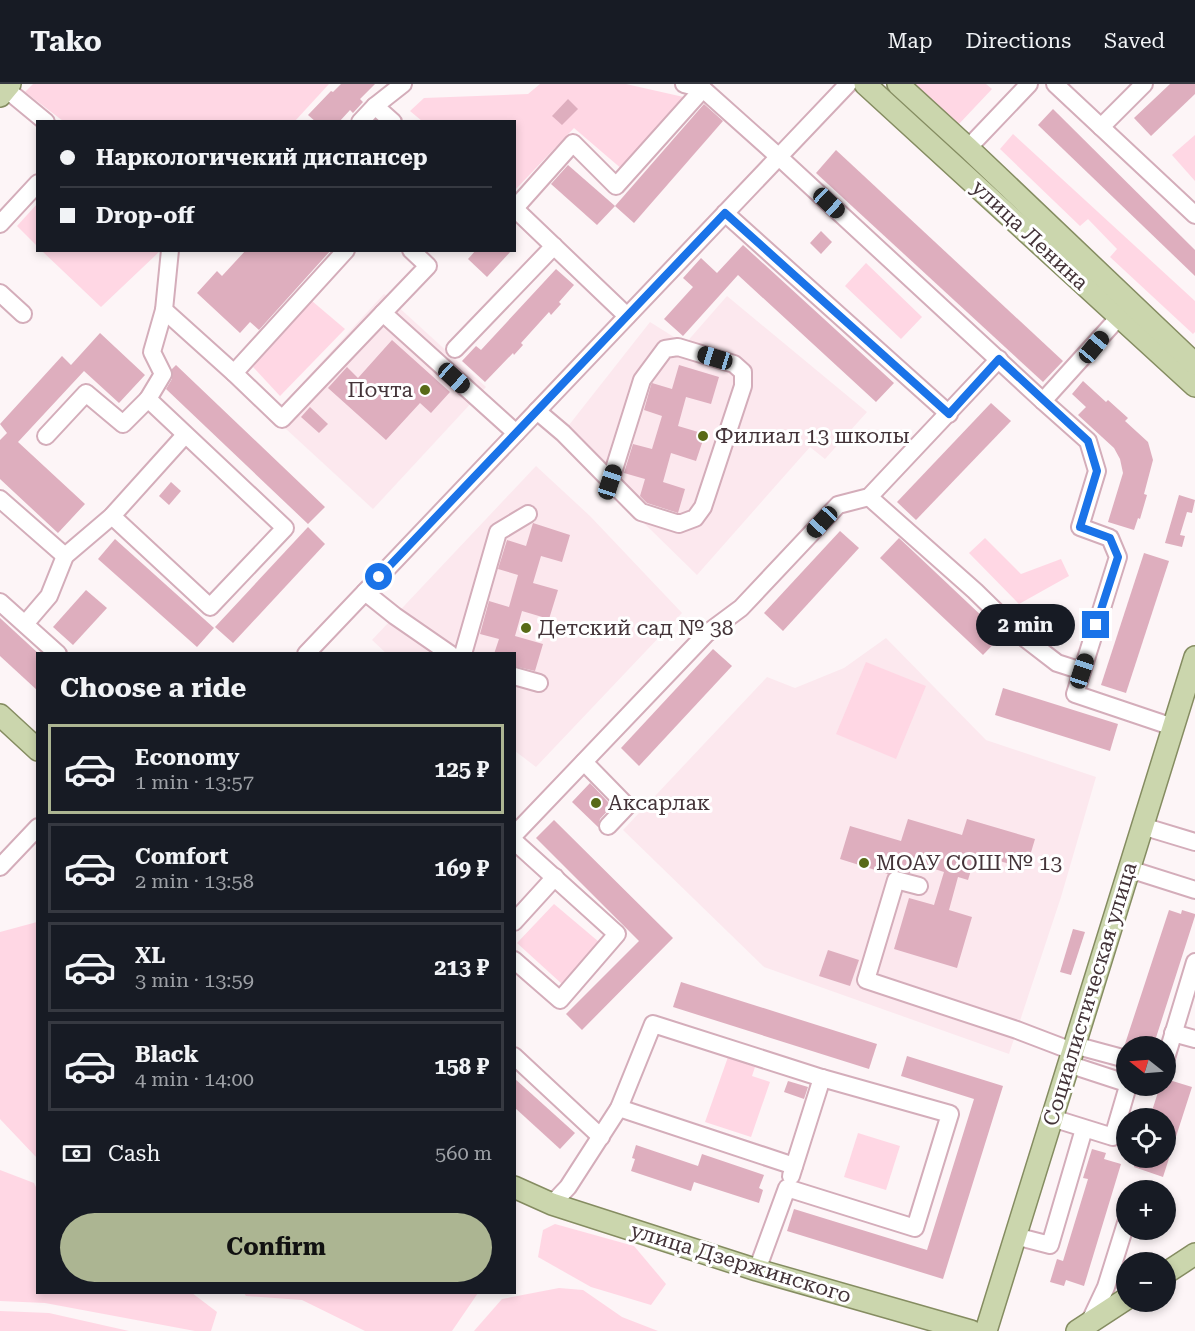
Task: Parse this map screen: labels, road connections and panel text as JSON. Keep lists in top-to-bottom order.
{
  "streets": {
    "main road": ["улица Ленина", "Социалистическая улица", "улица Дзержинского"]
  },
  "places": [
    "Почта",
    "Филиал 13 школы",
    "Детский сад № 38",
    "Аксарлак",
    "МОАУ СОШ № 13"
  ],
  "north": "left",
  "page": {
    "header": "Tako",
    "nav": ["Map", "Directions", "Saved"],
    "banner": ["Наркологичекий диспансер", "Drop-off"],
    "bubble": "2 min",
    "heading": "Choose a ride",
    "list": [
      {
        "name": "Economy",
        "note": "1 min · 13:57",
        "value": "125 ₽"
      },
      {
        "name": "Comfort",
        "note": "2 min · 13:58",
        "value": "169 ₽"
      },
      {
        "name": "XL",
        "note": "3 min · 13:59",
        "value": "213 ₽"
      },
      {
        "name": "Black",
        "note": "4 min · 14:00",
        "value": "158 ₽"
      }
    ],
    "map_buttons": ["+", "−"],
    "pay": ["Cash", "560 m"],
    "buttons": "Confirm"
  }
}
